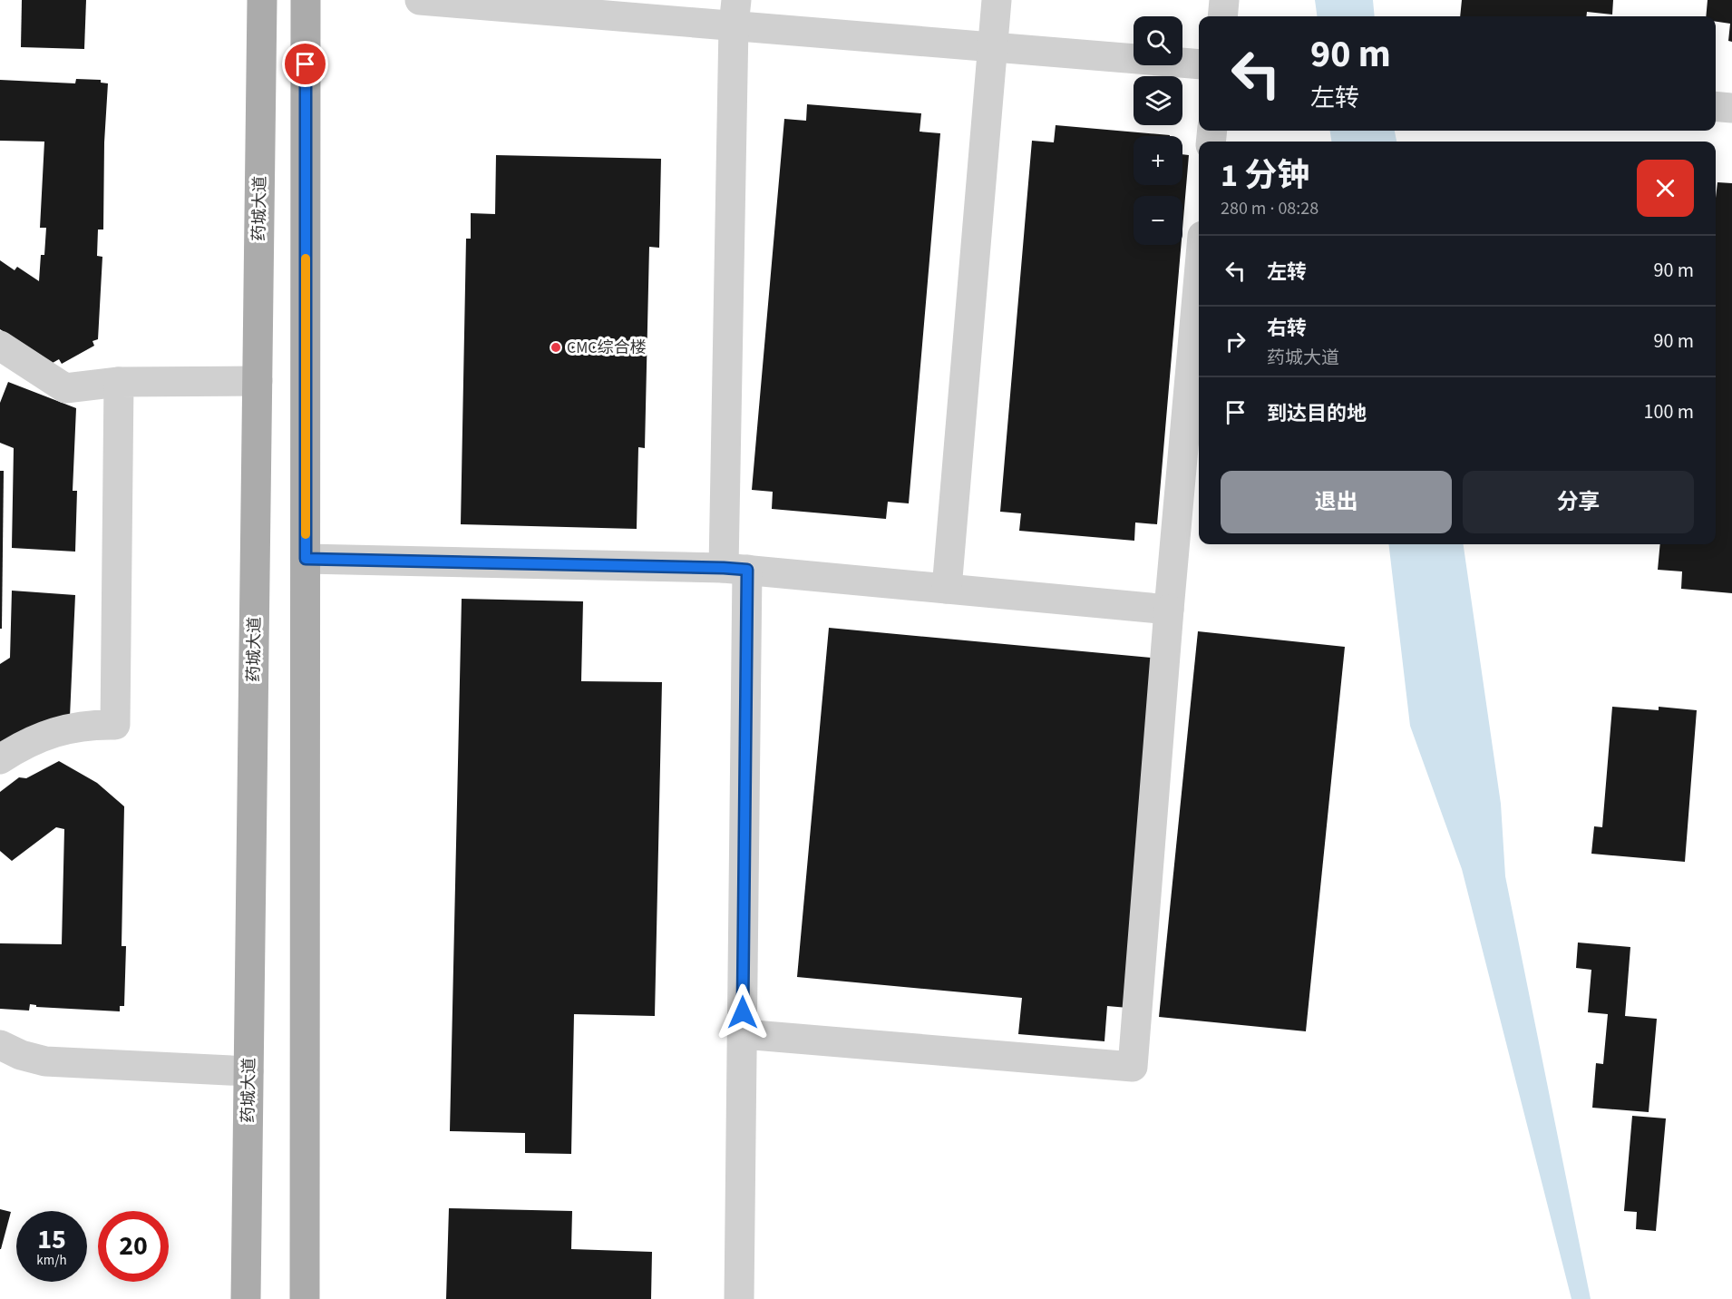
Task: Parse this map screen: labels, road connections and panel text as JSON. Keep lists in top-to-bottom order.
{
  "streets": {
    "main road": ["药城大道"]
  },
  "places": ["CMC综合楼"],
  "page": {
    "map_buttons": ["+", "−"],
    "turn": ["90 m", "左转"],
    "heading": ["1 分钟", "280 m · 08:28"],
    "list": [
      {
        "name": "左转",
        "value": "90 m"
      },
      {
        "name": "右转",
        "note": "药城大道",
        "value": "90 m"
      },
      {
        "name": "到达目的地",
        "value": "100 m"
      }
    ],
    "buttons": ["退出", "分享"],
    "speed": "15 km/h",
    "limit": "20"
  }
}
